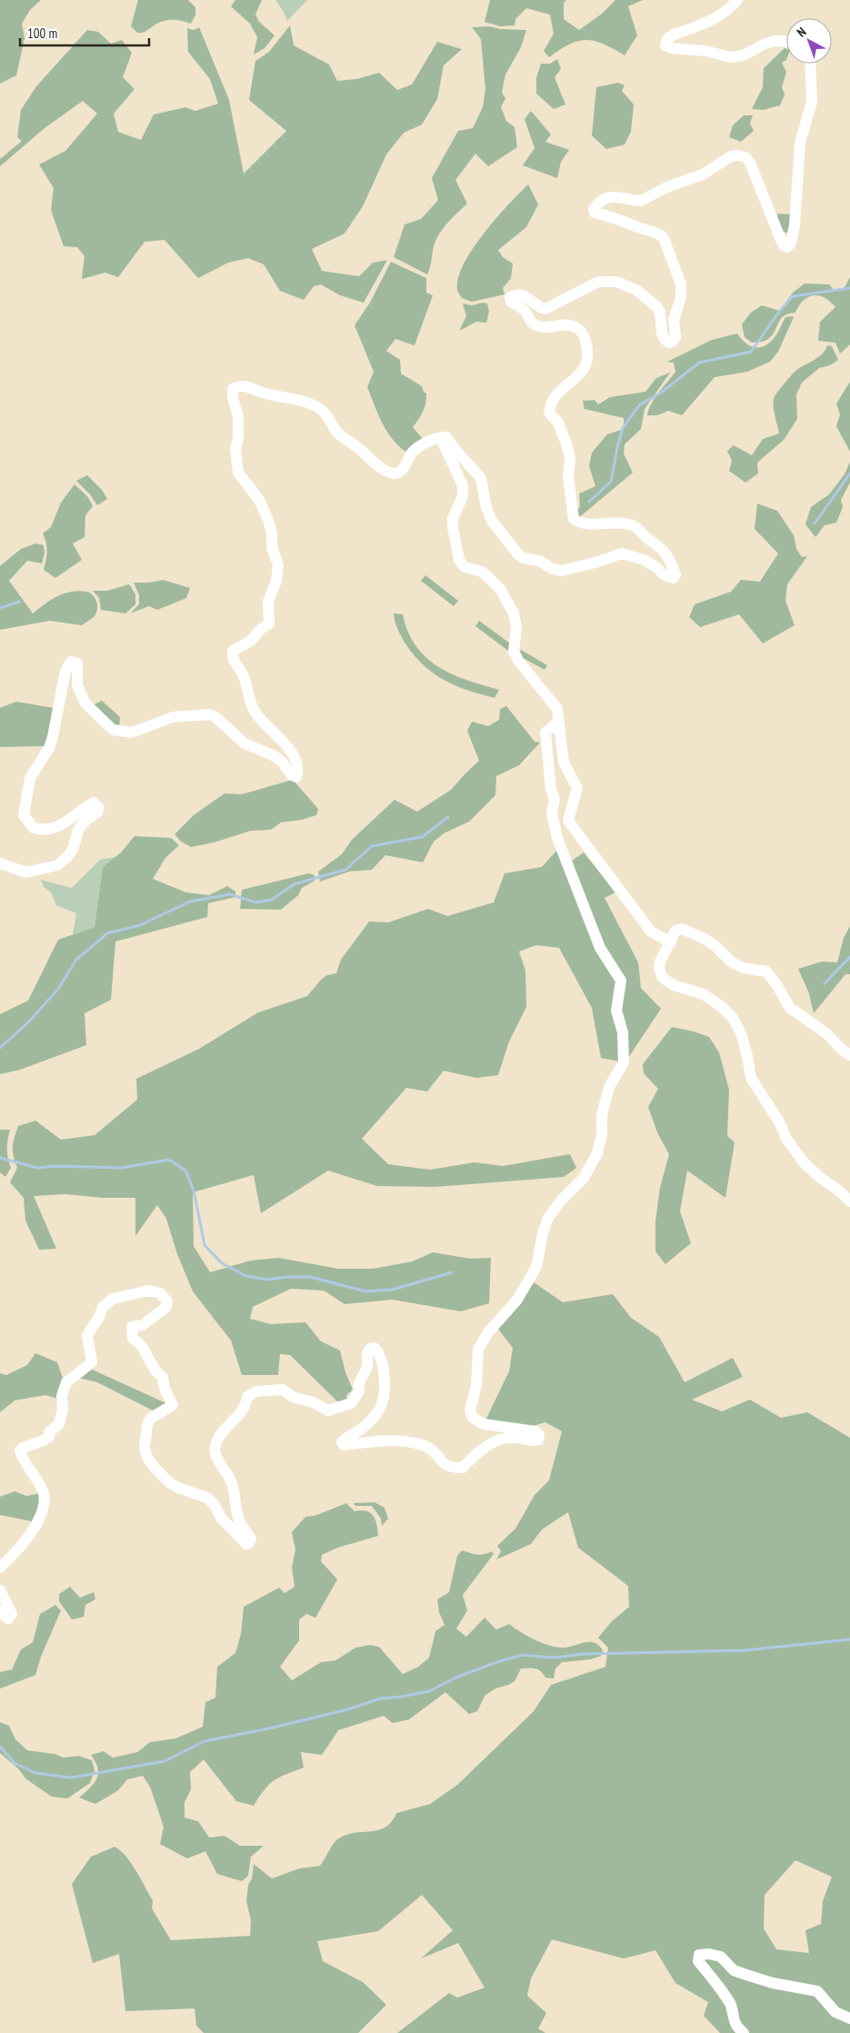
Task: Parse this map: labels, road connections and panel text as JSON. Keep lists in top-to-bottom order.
{
  "scale_bar": "100 m",
  "north": "top left"
}
